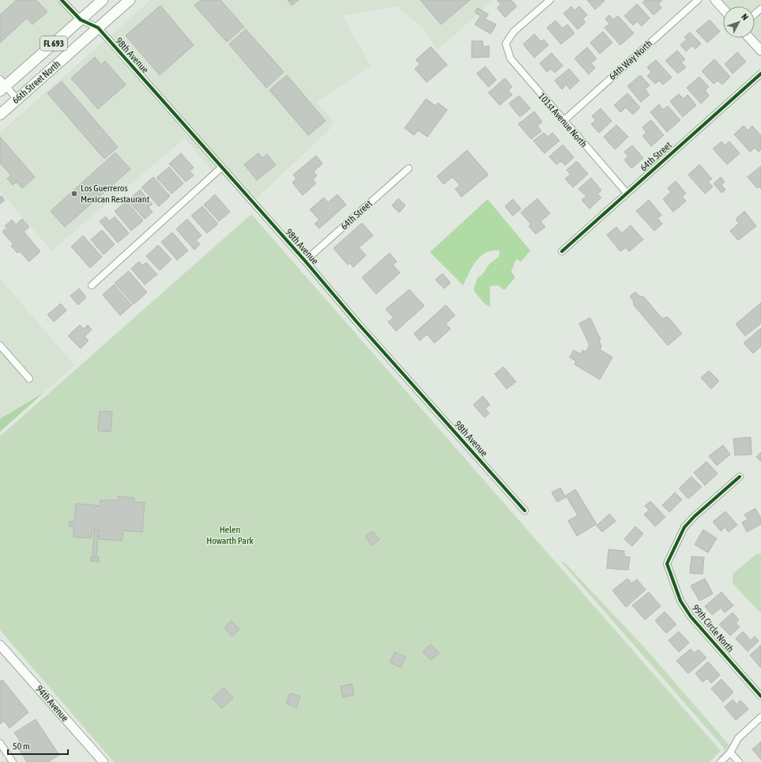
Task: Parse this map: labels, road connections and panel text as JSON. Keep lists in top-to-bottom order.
{
  "streets": {
    "main road": ["FL 693", "66th Street North"],
    "street": [
      "98th Avenue",
      "64th Way North",
      "101st Avenue North",
      "64th Street",
      "99th Circle North",
      "94th Avenue"
    ]
  },
  "crossings": [
    ["98th Avenue", "66th Street North"],
    ["98th Avenue", "64th Street"],
    ["64th Way North", "101st Avenue North"],
    ["101st Avenue North", "64th Street"]
  ],
  "parks": ["Helen Howarth Park"],
  "places": ["Los Guerreros Mexican Restaurant"],
  "scale_bar": "50 m",
  "north": "top right"
}
